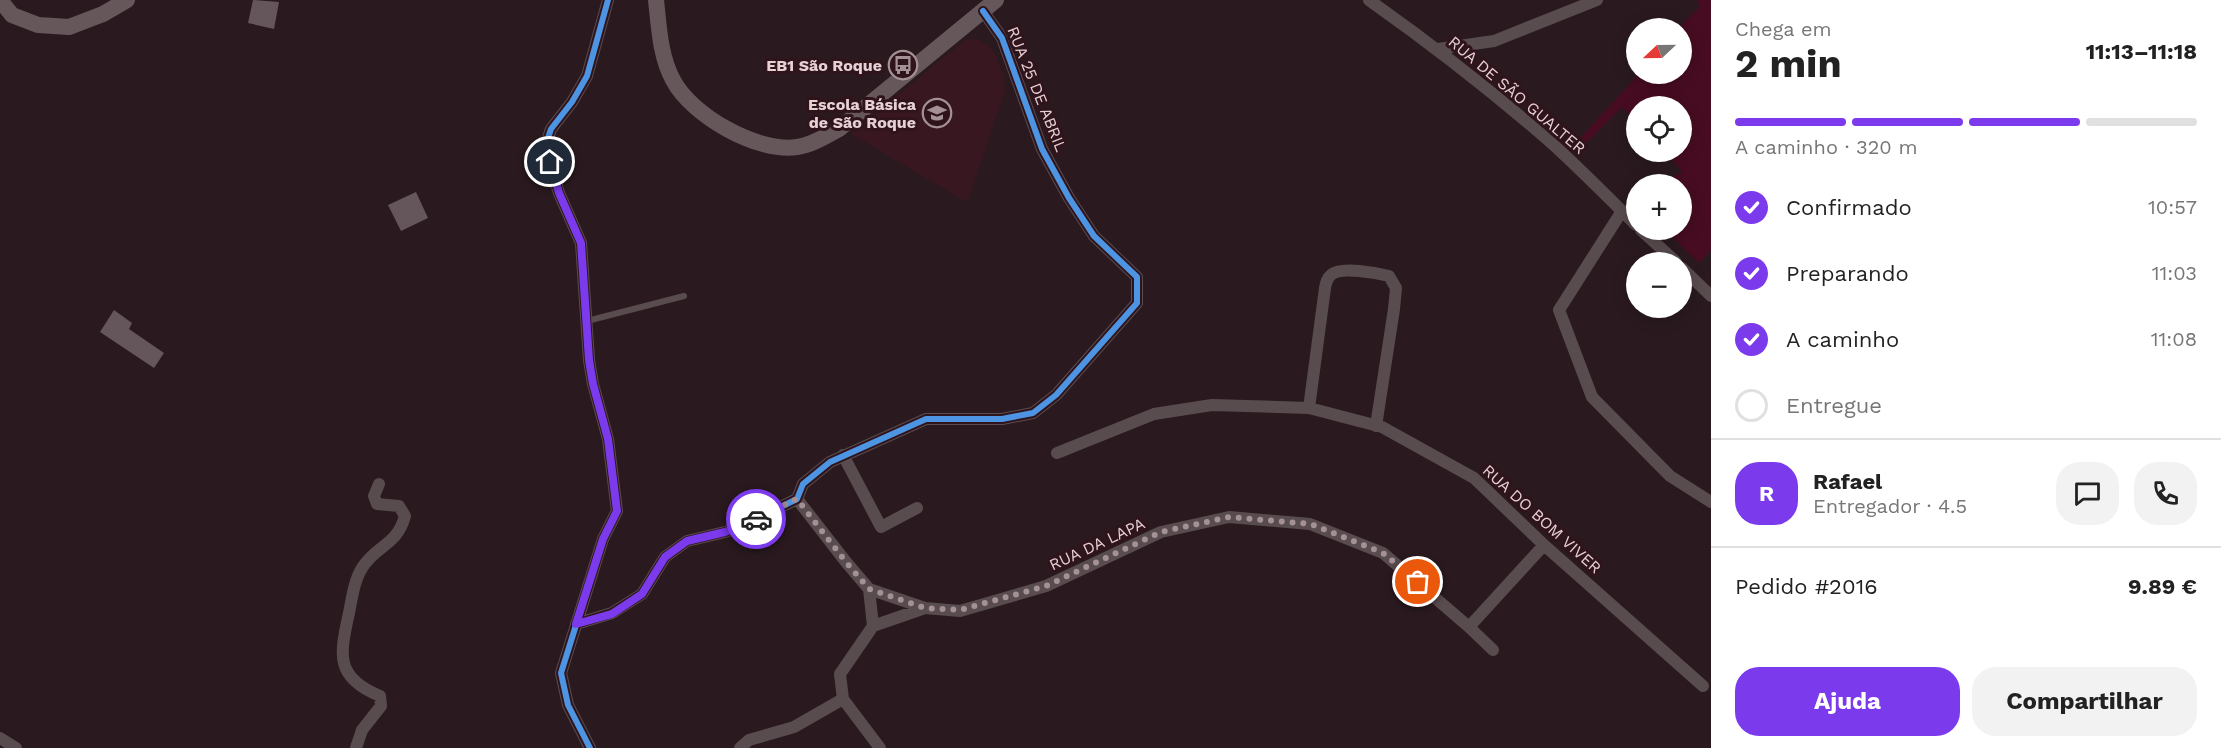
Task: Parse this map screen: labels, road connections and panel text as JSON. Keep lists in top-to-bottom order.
{
  "streets": {
    "street": [
      "RUA 25 DE ABRIL",
      "RUA DE SÃO GUALTER",
      "RUA DO BOM VIVER",
      "RUA DA LAPA"
    ]
  },
  "places": {
    "bus stop": ["EB1 São Roque"],
    "school or university": ["Escola Básica de São Roque"]
  },
  "north": "left",
  "page": {
    "heading": ["2 min", "Chega em", "11:13–11:18"],
    "panel": [
      "Rafael",
      "Entregador · 4.5",
      "Pedido #2016",
      "9.89 €"
    ],
    "map_buttons": ["+", "−"],
    "bar": "A caminho · 320 m",
    "list": [
      ["Confirmado", "10:57"],
      ["Preparando", "11:03"],
      ["A caminho", "11:08"],
      "Entregue"
    ],
    "round": "R",
    "buttons": ["Ajuda", "Compartilhar"]
  }
}
